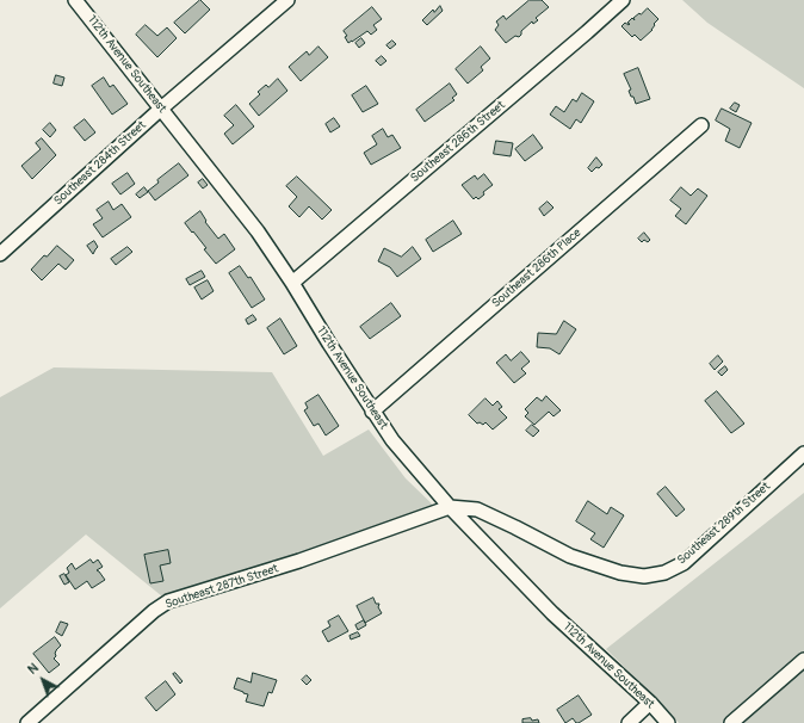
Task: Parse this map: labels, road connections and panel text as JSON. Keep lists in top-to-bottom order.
{
  "streets": {
    "street": [
      "112th Avenue Southeast",
      "Southeast 286th Street",
      "Southeast 284th Street",
      "Southeast 286th Place",
      "Southeast 289th Street",
      "Southeast 287th Street"
    ]
  },
  "crossings": [
    ["112th Avenue Southeast", "Southeast 286th Street"],
    ["112th Avenue Southeast", "Southeast 284th Street"],
    ["112th Avenue Southeast", "Southeast 286th Place"],
    ["112th Avenue Southeast", "Southeast 289th Street"],
    ["112th Avenue Southeast", "Southeast 287th Street"],
    ["Southeast 289th Street", "Southeast 287th Street"]
  ],
  "north": "top left"
}
